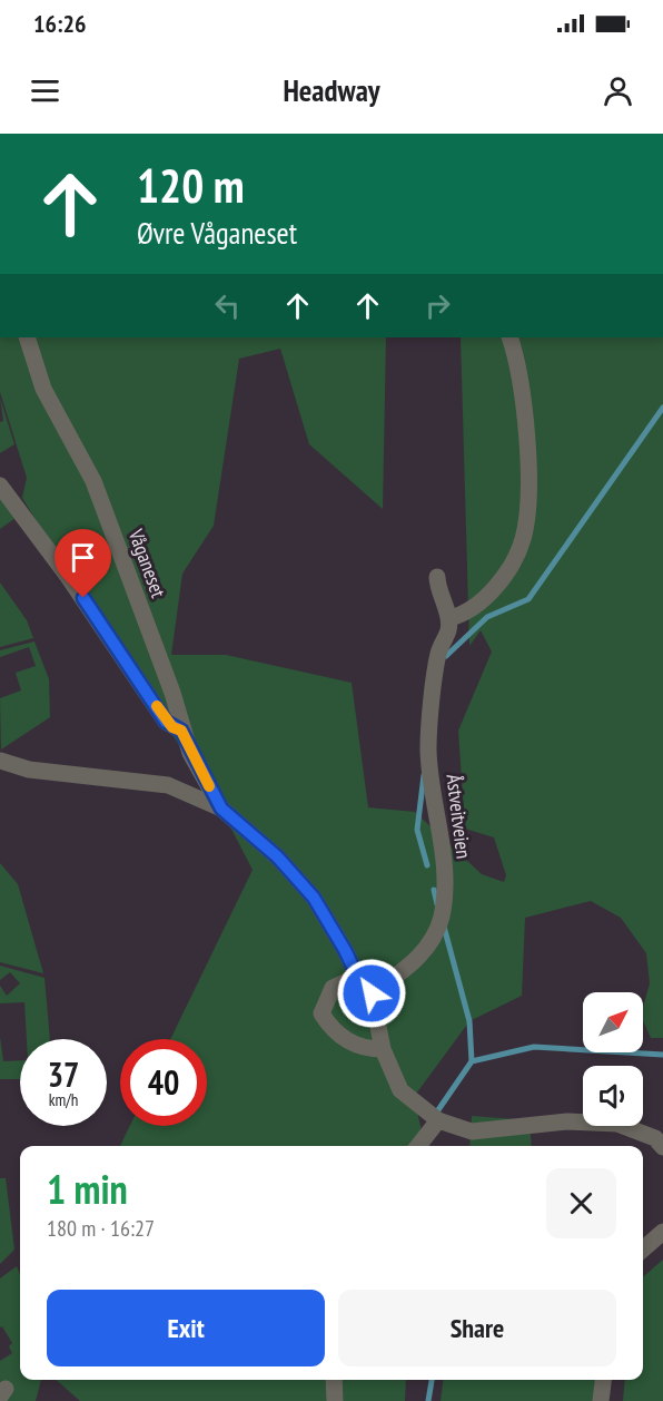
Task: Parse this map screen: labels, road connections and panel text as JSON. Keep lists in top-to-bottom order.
{
  "streets": {
    "street": ["Våganeset", "Åstveitveien"]
  },
  "north": "top right",
  "page": {
    "status": "16:26",
    "header": "Headway",
    "turn": ["120 m", "Øvre Våganeset"],
    "speed": "37 km/h",
    "limit": "40",
    "heading": ["1 min", "180 m · 16:27"],
    "buttons": ["Exit", "Share"]
  }
}
